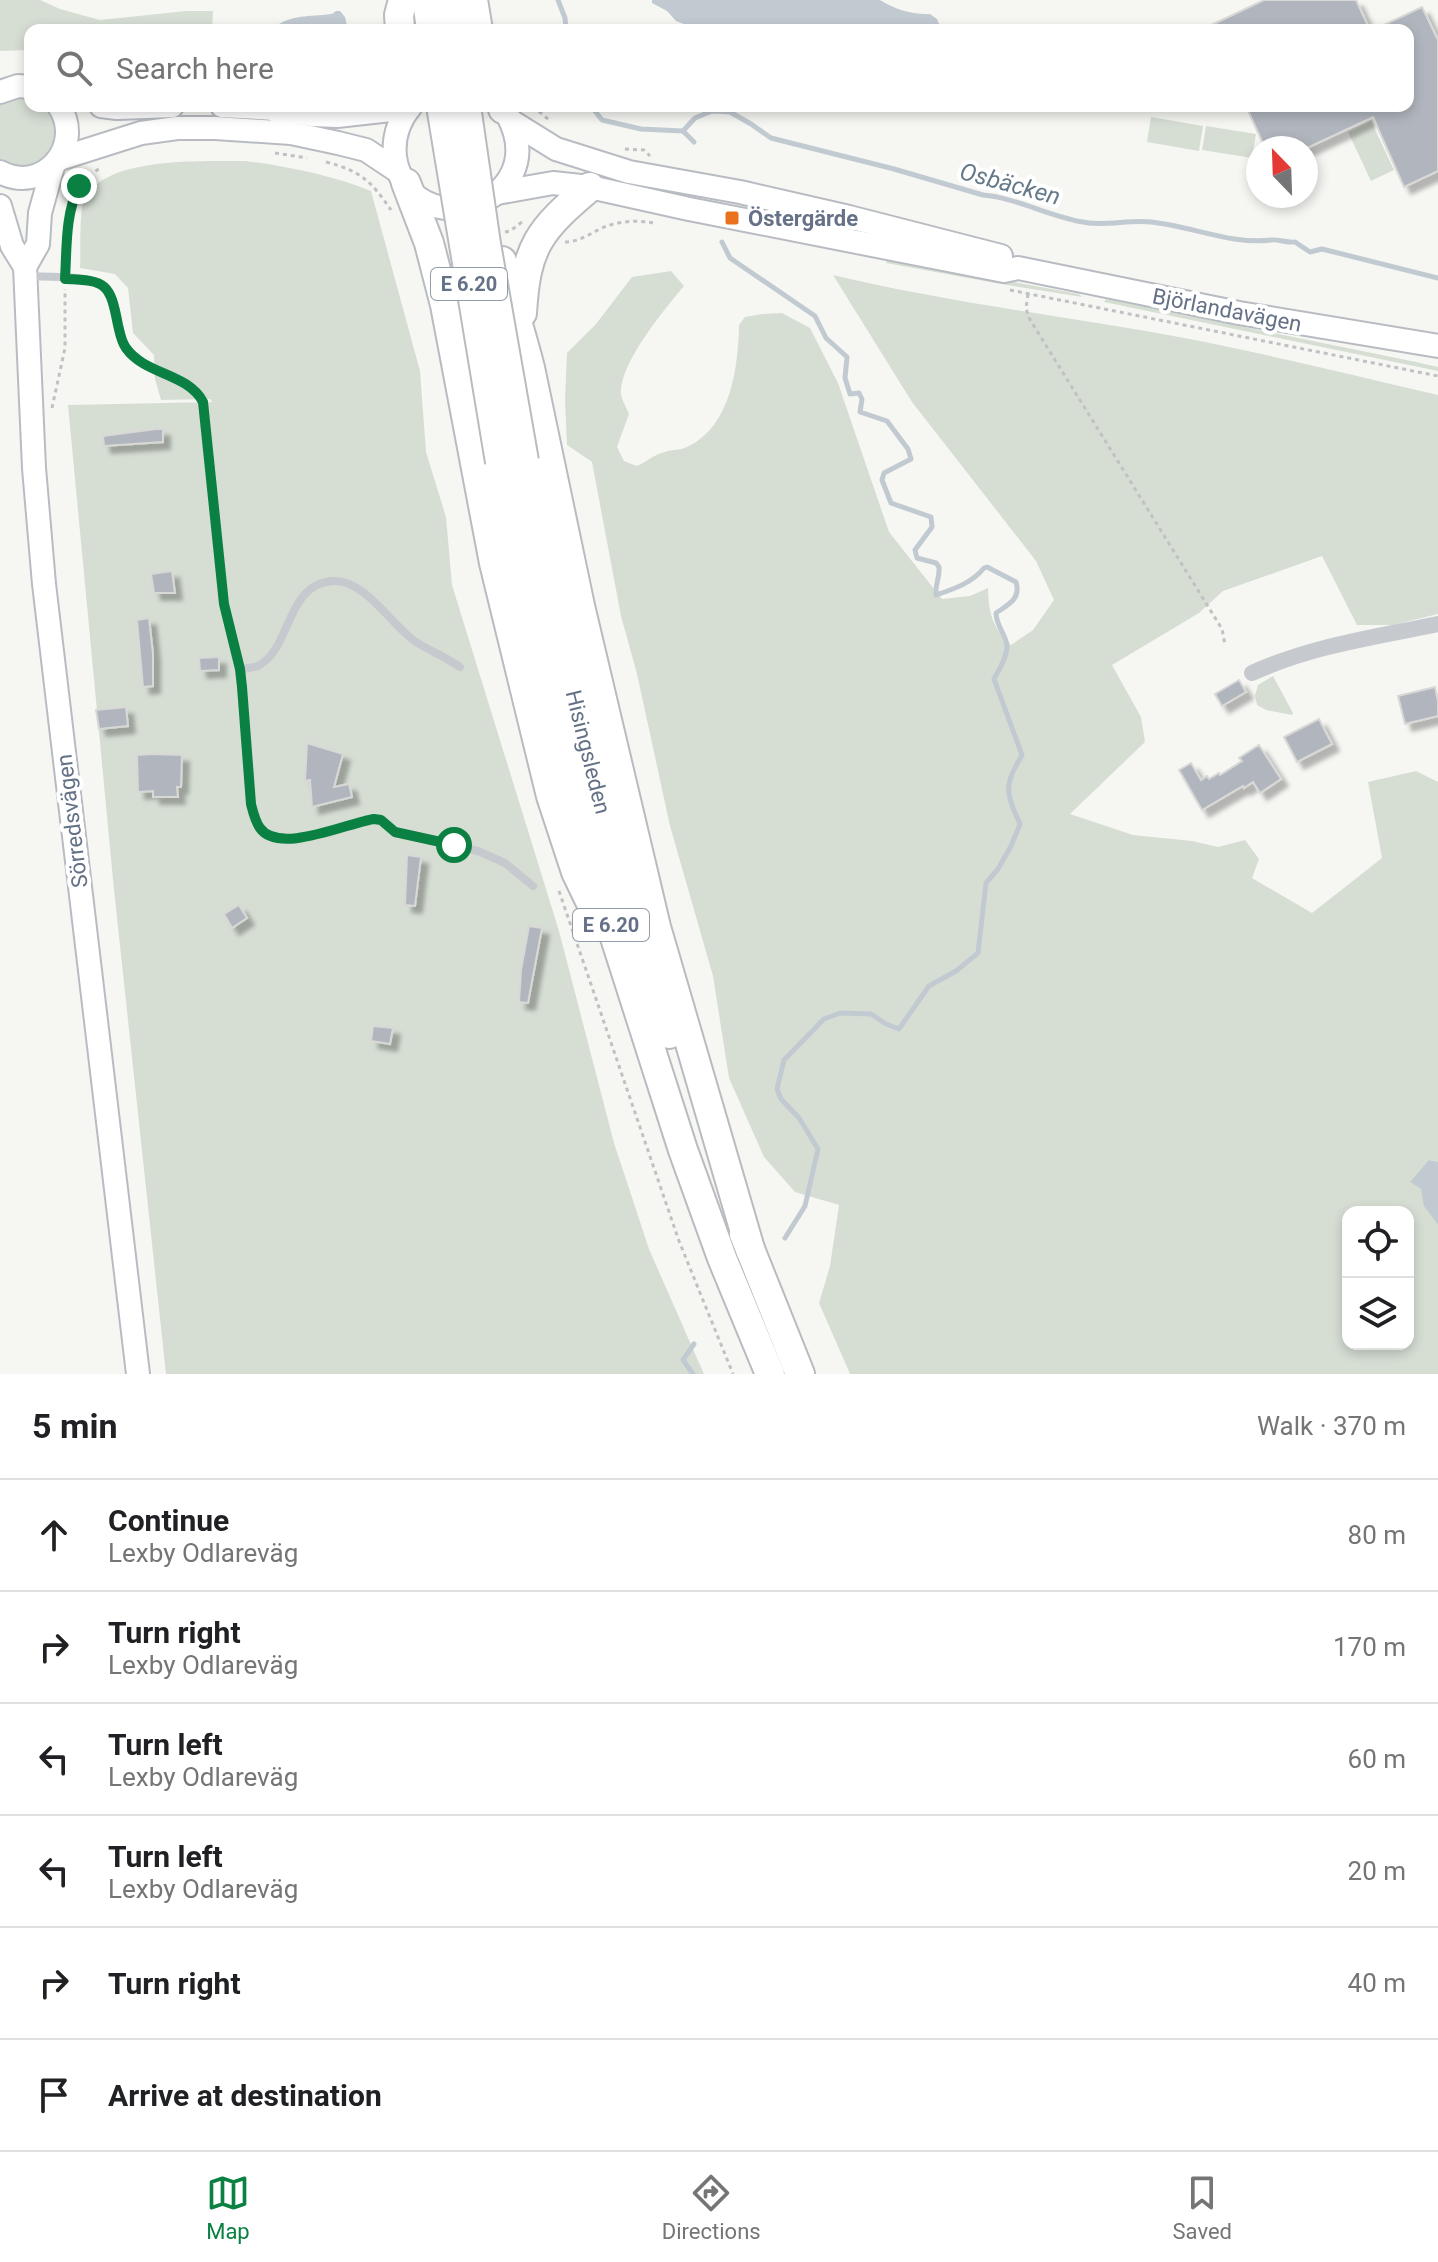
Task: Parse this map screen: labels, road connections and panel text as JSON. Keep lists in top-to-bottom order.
{
  "streets": {
    "highway": ["E 6.20", "Hisingsleden"],
    "street": ["Björlandavägen", "Sörredsvägen"]
  },
  "water": ["Osbäcken"],
  "places": {
    "transit": ["Östergärde"]
  },
  "north": "top left",
  "page": {
    "search": "Search here",
    "heading": ["5 min", "Walk · 370 m"],
    "list": [
      ["Continue", "Lexby Odlareväg", "80 m"],
      ["Turn right", "Lexby Odlareväg", "170 m"],
      ["Turn left", "Lexby Odlareväg", "60 m"],
      ["Turn left", "Lexby Odlareväg", "20 m"],
      ["Turn right", "40 m"],
      "Arrive at destination"
    ],
    "nav": ["Map", "Directions", "Saved"]
  }
}
